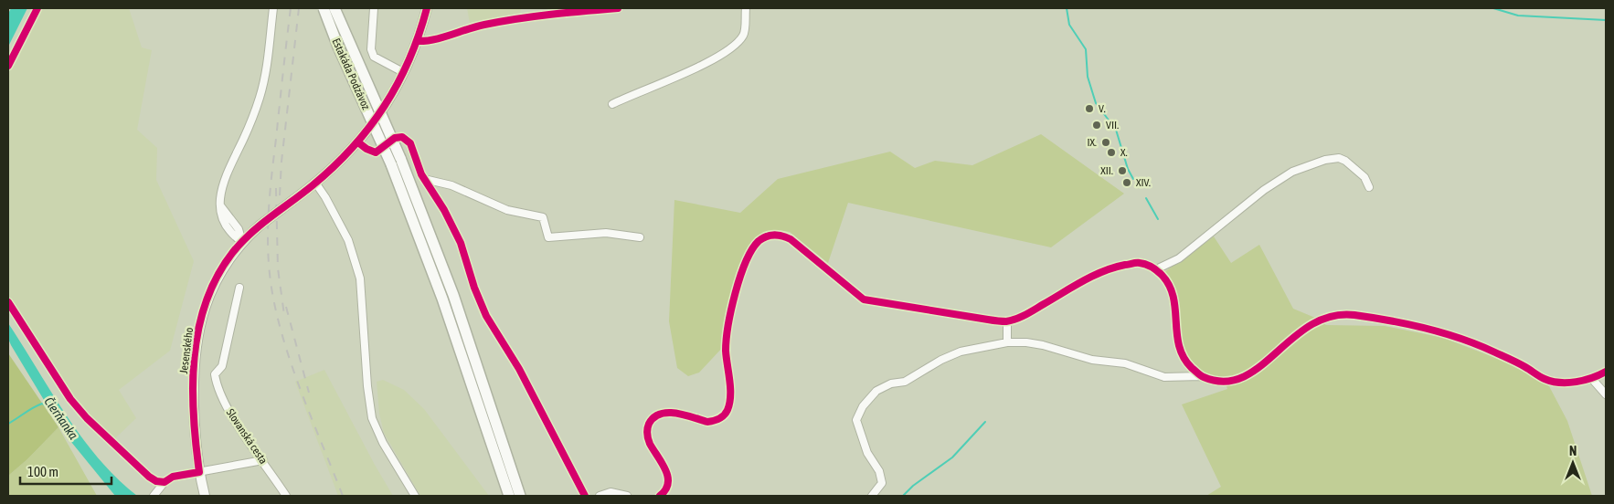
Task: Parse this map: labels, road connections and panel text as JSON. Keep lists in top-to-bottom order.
{
  "streets": {
    "highway": ["Estakáda Podzávoz"],
    "main road": ["Jesenského"],
    "street": ["Slovanská cesta"]
  },
  "water": ["Čierňanka"],
  "places": [
    "V.",
    "VII.",
    "IX.",
    "X.",
    "XII.",
    "XIV."
  ],
  "scale_bar": "100 m",
  "north": "top"
}
